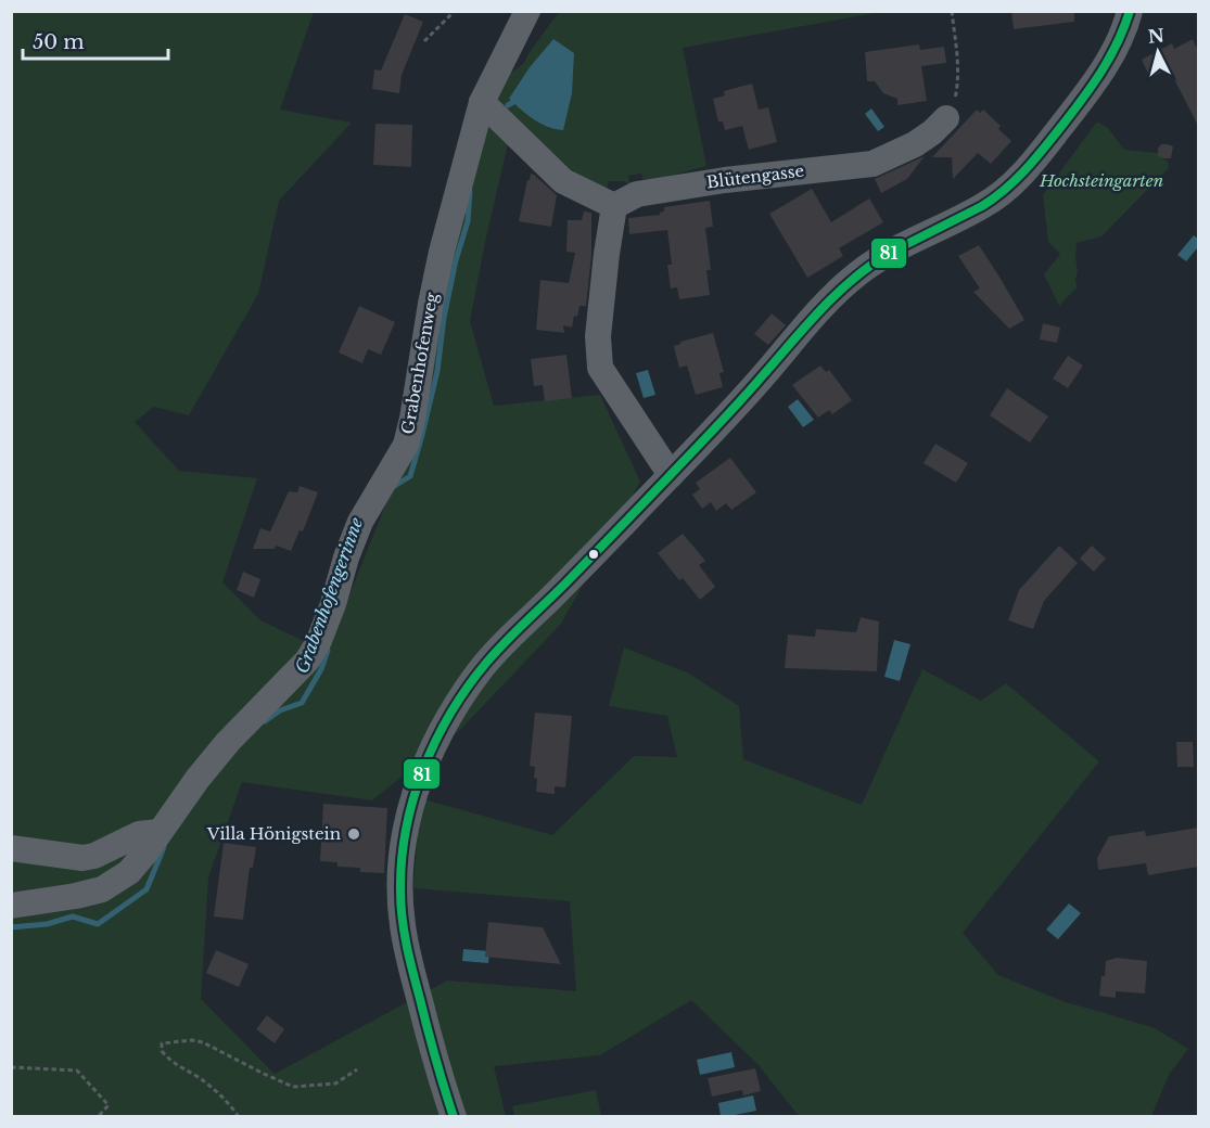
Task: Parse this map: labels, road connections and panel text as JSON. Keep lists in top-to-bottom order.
{
  "streets": {
    "street": ["Blütengasse", "Grabenhofenweg"]
  },
  "water": ["Grabenhofengerinne"],
  "parks": ["Hochsteingarten"],
  "places": ["Villa Hönigstein"],
  "lines": ["transit line 81"],
  "scale_bar": "50 m",
  "north": "top"
}
